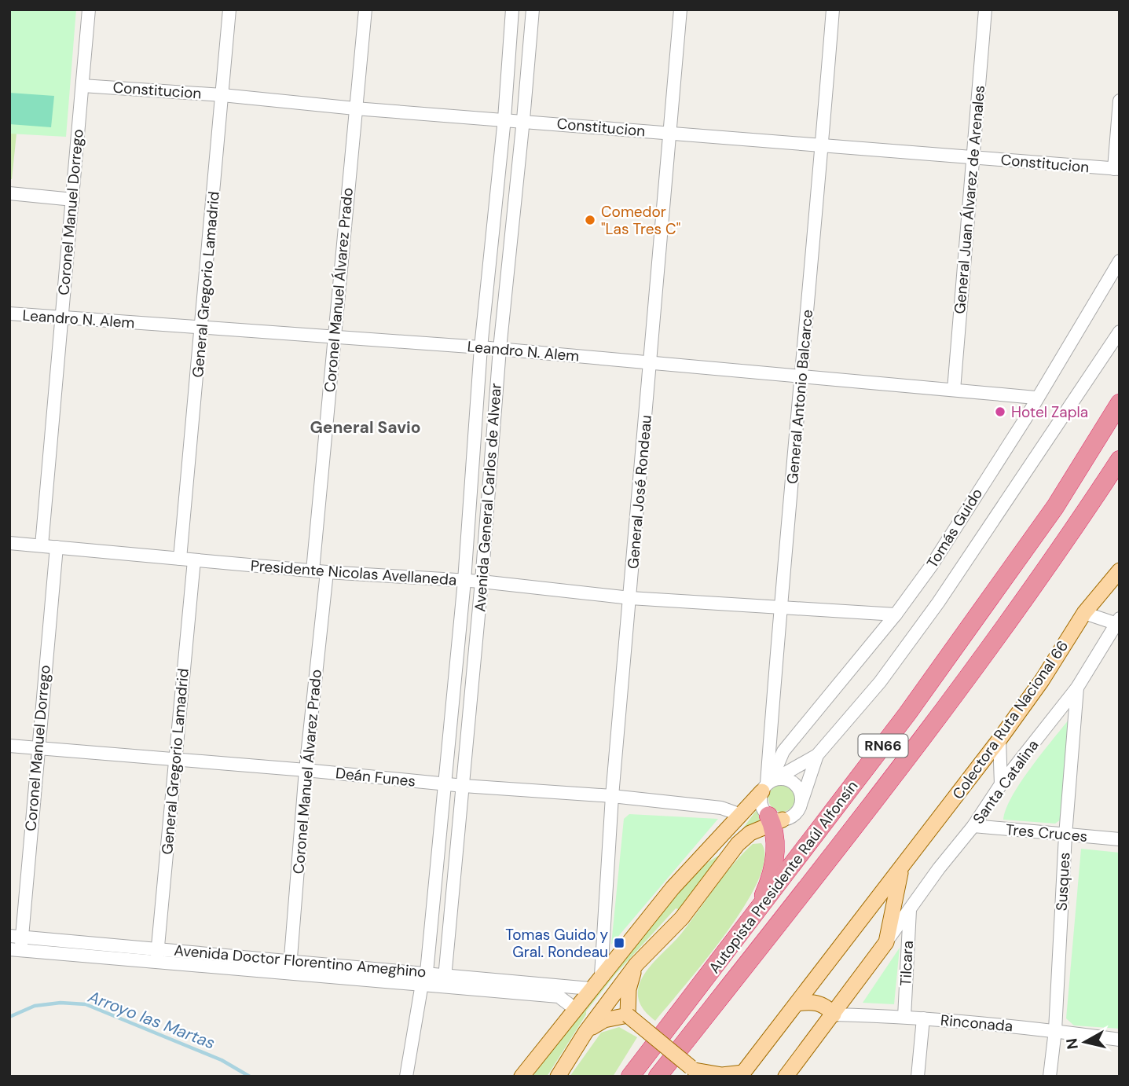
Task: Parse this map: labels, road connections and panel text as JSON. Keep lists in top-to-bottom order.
{
  "streets": {
    "highway": ["RN66", "Autopista Presidente Raúl Alfonsín"],
    "main road": ["Colectora Ruta Nacional 66"],
    "street": [
      "Constitucion",
      "General Juan Álvarez de Arenales",
      "Coronel Manuel Dorrego",
      "General Gregorio Lamadrid",
      "Coronel Manuel Álvarez Prado",
      "Leandro N. Alem",
      "General Antonio Balcarce",
      "General José Rondeau",
      "Avenida General Carlos de Alvear",
      "Tomás Guido",
      "Presidente Nicolas Avellaneda",
      "Deán Funes",
      "Santa Catalina",
      "Tres Cruces",
      "Susques",
      "Avenida Doctor Florentino Ameghino",
      "Tilcara",
      "Rinconada"
    ]
  },
  "crossings": [
    ["Constitucion", "General Juan Álvarez de Arenales"],
    ["Constitucion", "Coronel Manuel Dorrego"],
    ["Constitucion", "General Gregorio Lamadrid"],
    ["Constitucion", "Coronel Manuel Álvarez Prado"],
    ["Constitucion", "General Antonio Balcarce"],
    ["Constitucion", "General José Rondeau"],
    ["Constitucion", "Avenida General Carlos de Alvear"],
    ["General Juan Álvarez de Arenales", "Leandro N. Alem"],
    ["Coronel Manuel Dorrego", "Leandro N. Alem"],
    ["Coronel Manuel Dorrego", "Presidente Nicolas Avellaneda"],
    ["Coronel Manuel Dorrego", "Deán Funes"],
    ["Coronel Manuel Dorrego", "Avenida Doctor Florentino Ameghino"],
    ["General Gregorio Lamadrid", "Leandro N. Alem"],
    ["General Gregorio Lamadrid", "Presidente Nicolas Avellaneda"],
    ["General Gregorio Lamadrid", "Deán Funes"],
    ["General Gregorio Lamadrid", "Avenida Doctor Florentino Ameghino"],
    ["Coronel Manuel Álvarez Prado", "Leandro N. Alem"],
    ["Coronel Manuel Álvarez Prado", "Presidente Nicolas Avellaneda"],
    ["Coronel Manuel Álvarez Prado", "Deán Funes"],
    ["Coronel Manuel Álvarez Prado", "Avenida Doctor Florentino Ameghino"],
    ["Leandro N. Alem", "General Antonio Balcarce"],
    ["Leandro N. Alem", "General José Rondeau"],
    ["Leandro N. Alem", "Avenida General Carlos de Alvear"],
    ["Leandro N. Alem", "Tomás Guido"],
    ["General Antonio Balcarce", "Tomás Guido"],
    ["General Antonio Balcarce", "Presidente Nicolas Avellaneda"],
    ["General José Rondeau", "Presidente Nicolas Avellaneda"],
    ["General José Rondeau", "Deán Funes"],
    ["Avenida General Carlos de Alvear", "Presidente Nicolas Avellaneda"],
    ["Avenida General Carlos de Alvear", "Deán Funes"],
    ["Avenida General Carlos de Alvear", "Avenida Doctor Florentino Ameghino"],
    ["Tomás Guido", "Presidente Nicolas Avellaneda"],
    ["Colectora Ruta Nacional 66", "Santa Catalina"],
    ["Colectora Ruta Nacional 66", "Rinconada"],
    ["Santa Catalina", "Tres Cruces"],
    ["Santa Catalina", "Susques"],
    ["Santa Catalina", "Tilcara"],
    ["Tres Cruces", "Susques"],
    ["Susques", "Rinconada"],
    ["Tilcara", "Rinconada"]
  ],
  "districts": ["General Savio"],
  "water": ["Arroyo las Martas"],
  "places": {
    "other": ["Comedor \"Las Tres C\"", "Hotel Zapla"],
    "transit": ["Tomas Guido y Gral. Rondeau"]
  },
  "north": "left"
}
